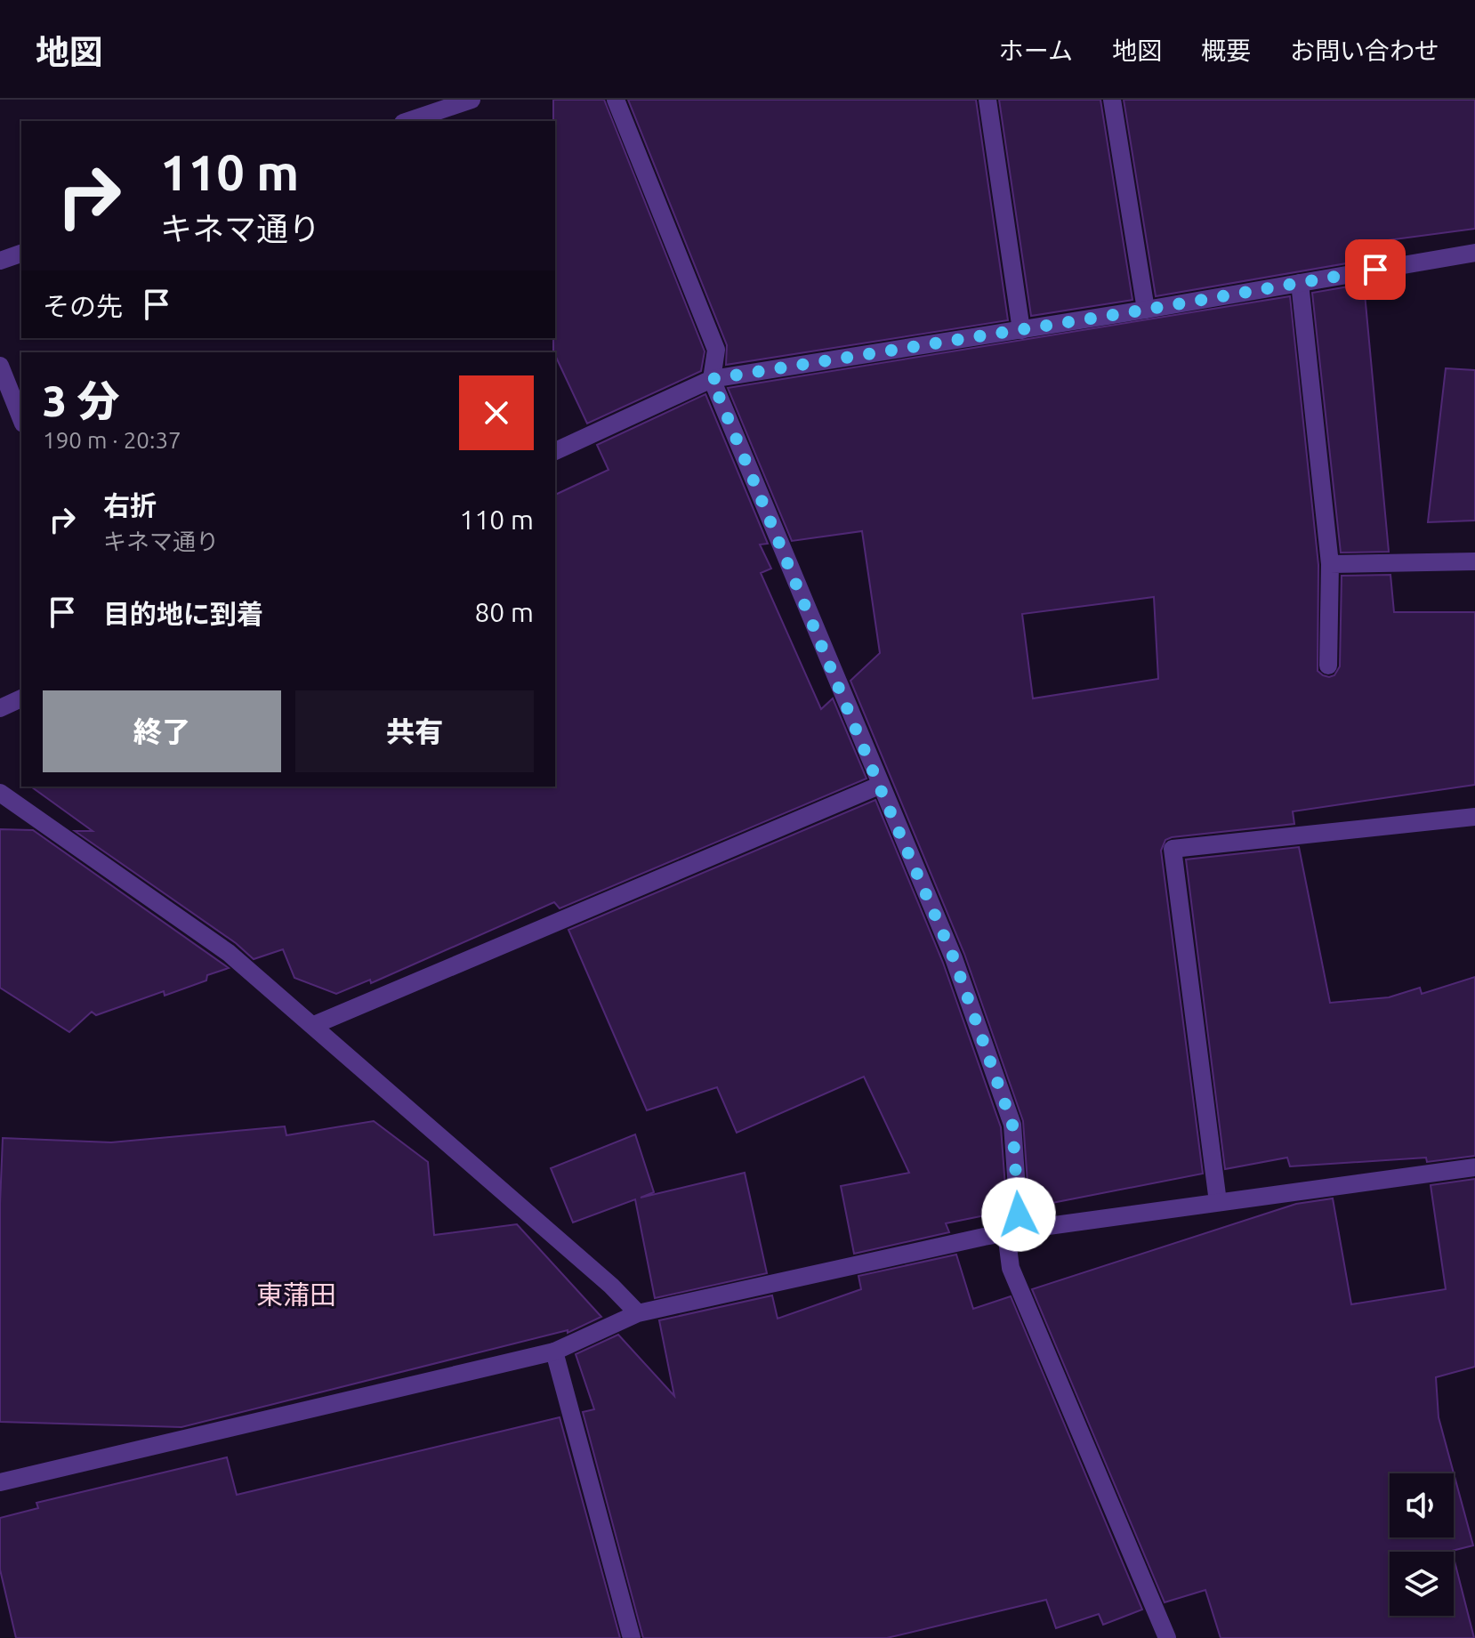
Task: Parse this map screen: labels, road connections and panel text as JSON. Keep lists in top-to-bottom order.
{
  "districts": ["東蒲田"],
  "page": {
    "header": "地図",
    "nav": [
      "ホーム",
      "地図",
      "概要",
      "お問い合わせ"
    ],
    "turn": ["110 m", "キネマ通り"],
    "then": "その先",
    "heading": ["3 分", "190 m · 20:37"],
    "list": [
      {
        "name": "右折",
        "note": "キネマ通り",
        "value": "110 m"
      },
      {
        "name": "目的地に到着",
        "value": "80 m"
      }
    ],
    "buttons": ["終了", "共有"]
  }
}
